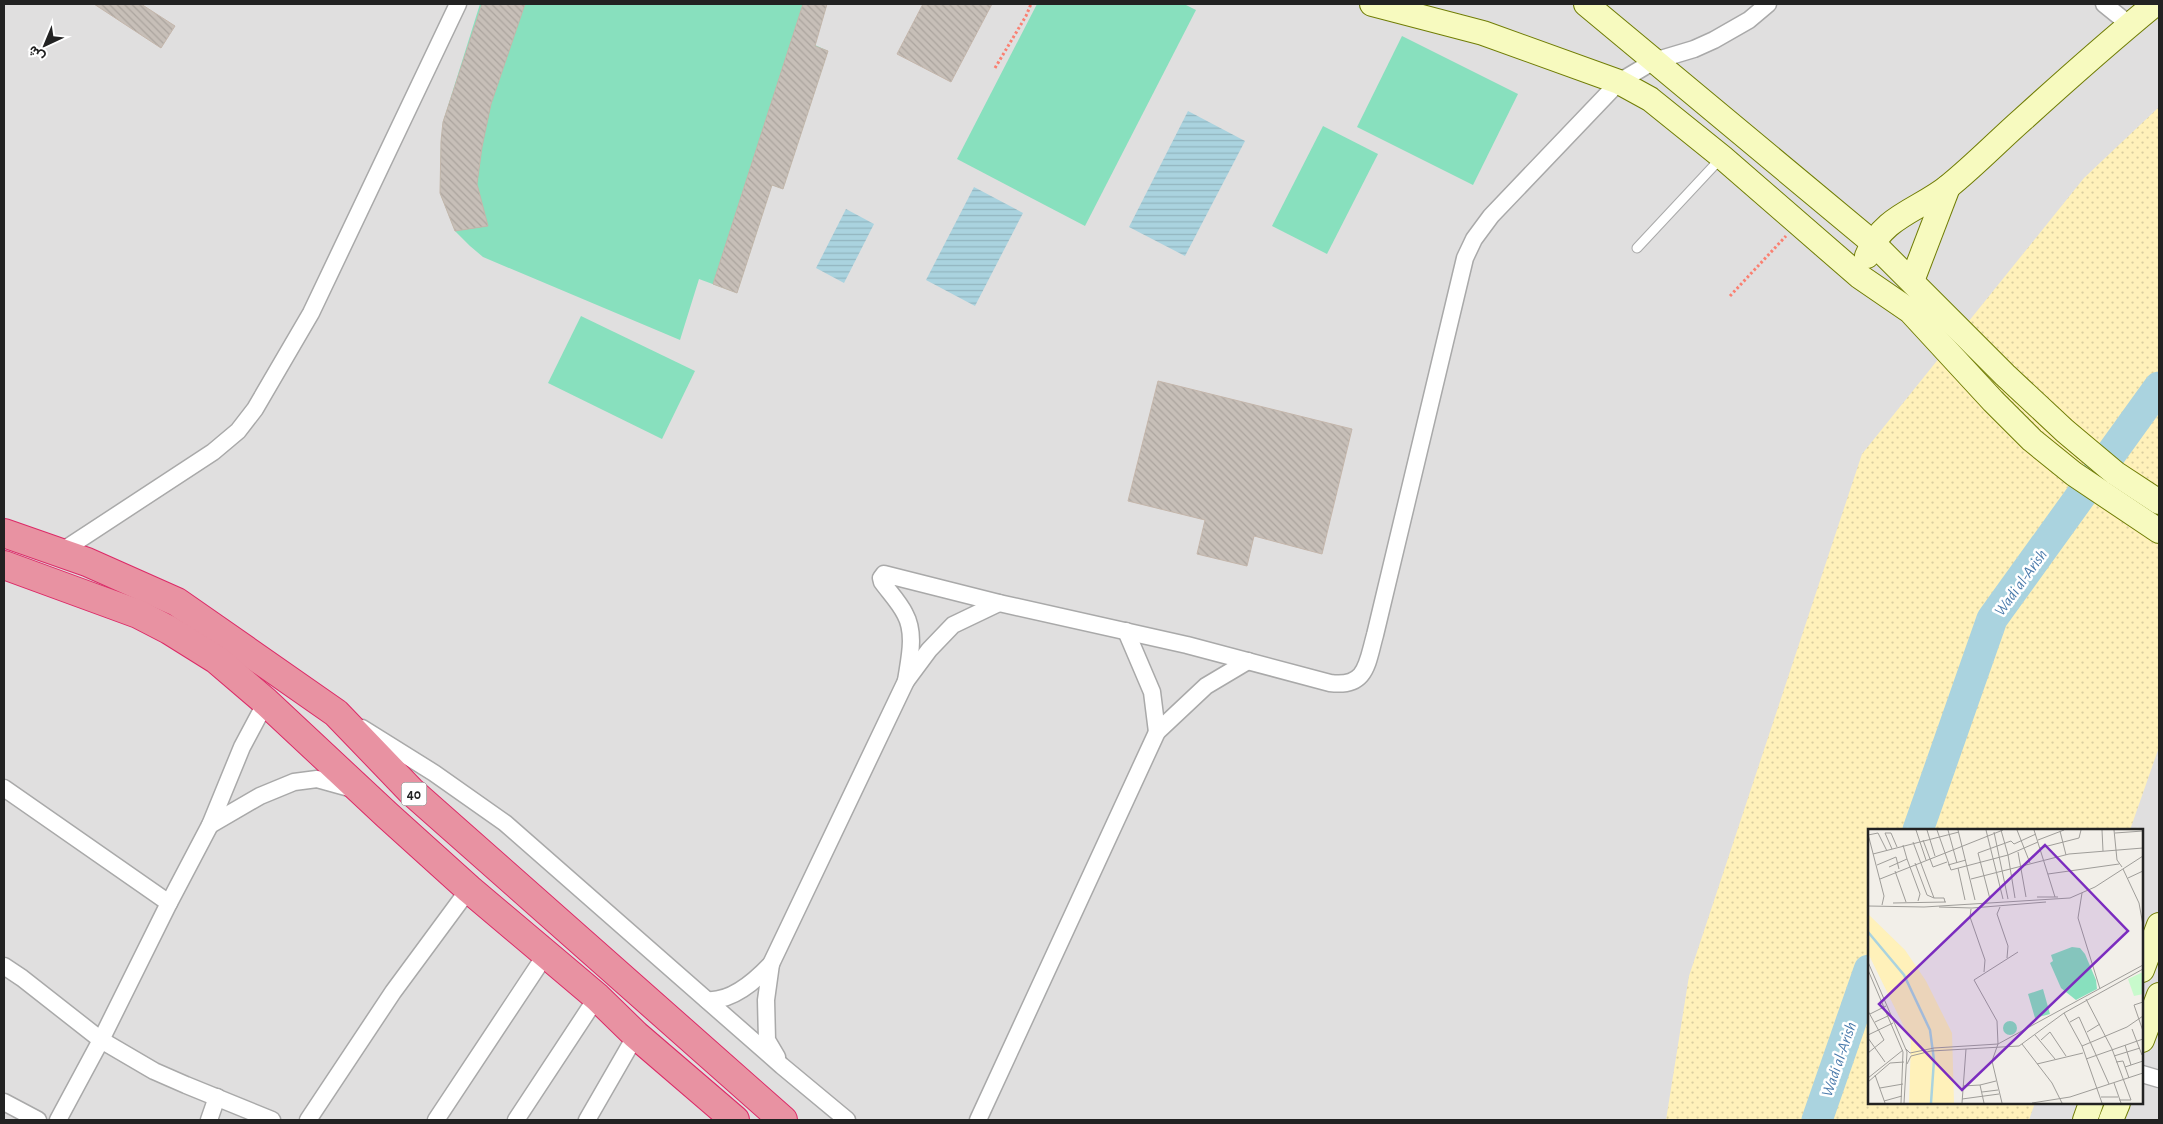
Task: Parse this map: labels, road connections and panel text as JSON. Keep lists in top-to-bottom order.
{
  "streets": {
    "highway": ["40"]
  },
  "water": ["Wadi al-Arish"],
  "north": "bottom left"
}
